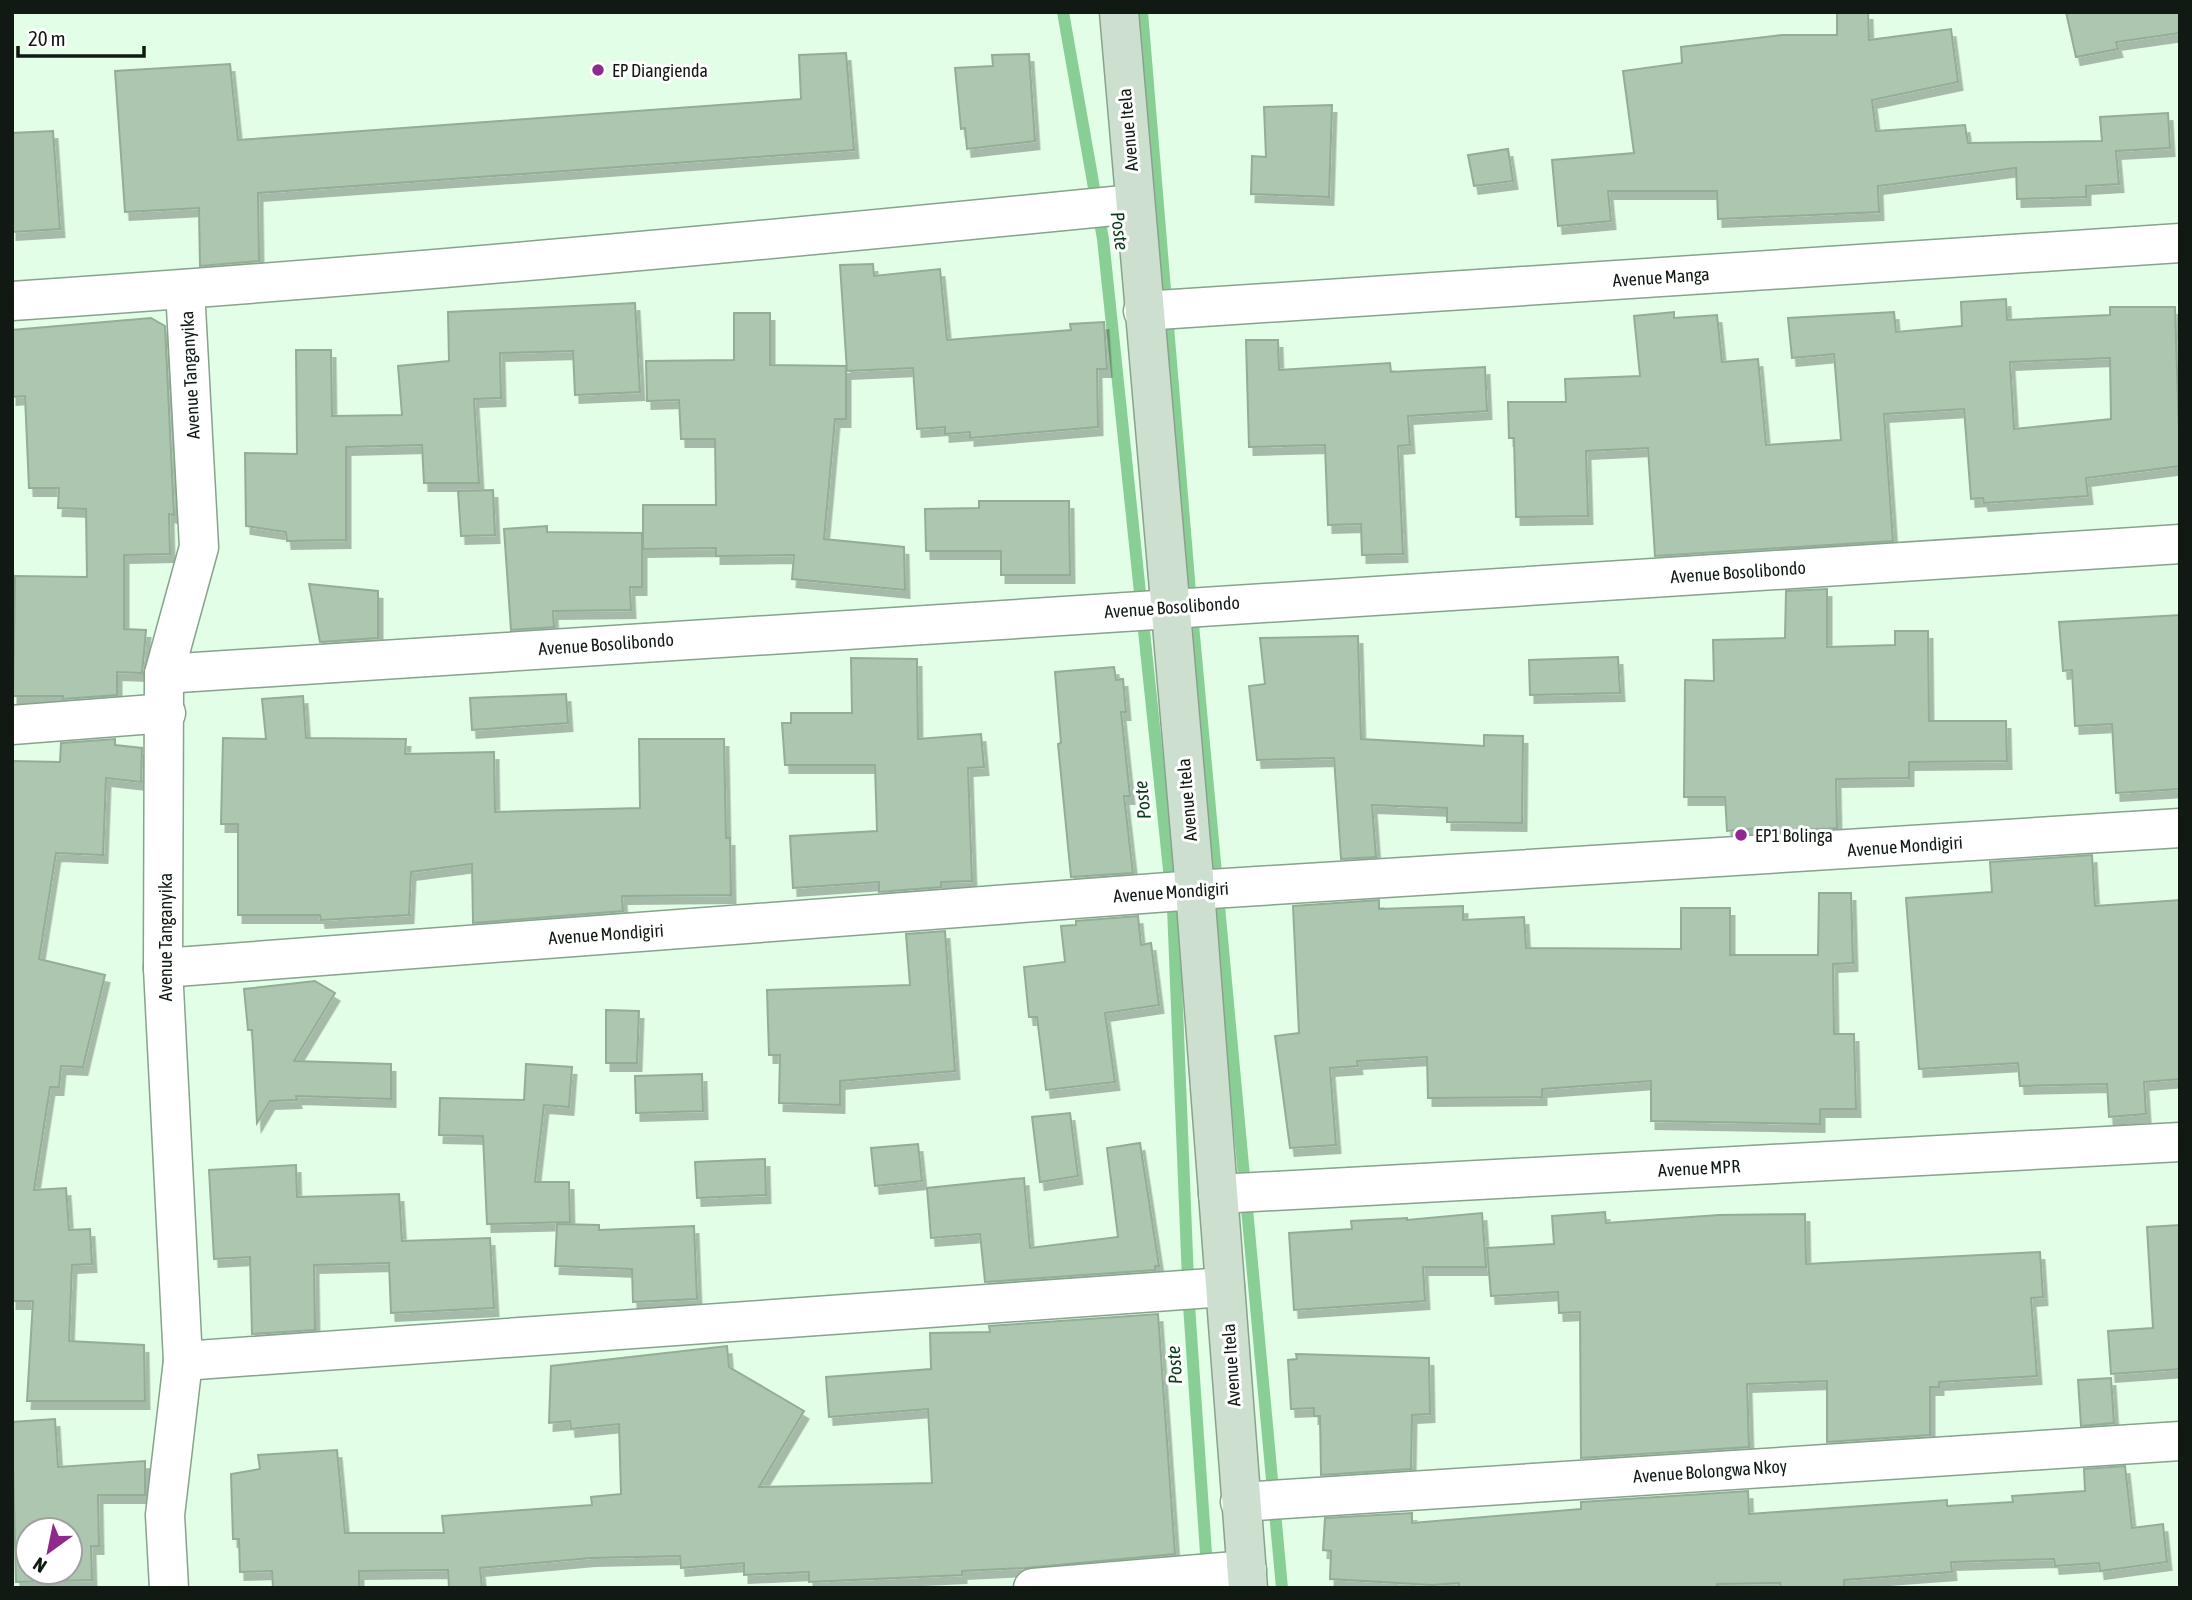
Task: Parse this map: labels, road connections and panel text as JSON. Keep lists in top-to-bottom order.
{
  "streets": {
    "street": [
      "Avenue Itela",
      "Avenue Manga",
      "Avenue Tanganyika",
      "Avenue Bosolibondo",
      "Avenue Mondigiri",
      "Avenue MPR",
      "Avenue Bolongwa Nkoy"
    ]
  },
  "crossings": [
    ["Avenue Itela", "Avenue Manga"],
    ["Avenue Itela", "Avenue Bosolibondo"],
    ["Avenue Itela", "Avenue Mondigiri"],
    ["Avenue Itela", "Avenue MPR"],
    ["Avenue Itela", "Avenue Bolongwa Nkoy"],
    ["Avenue Tanganyika", "Avenue Bosolibondo"],
    ["Avenue Tanganyika", "Avenue Mondigiri"]
  ],
  "water": ["Poste"],
  "places": ["EP Diangienda", "EP1 Bolinga"],
  "scale_bar": "20 m",
  "north": "bottom left"
}
